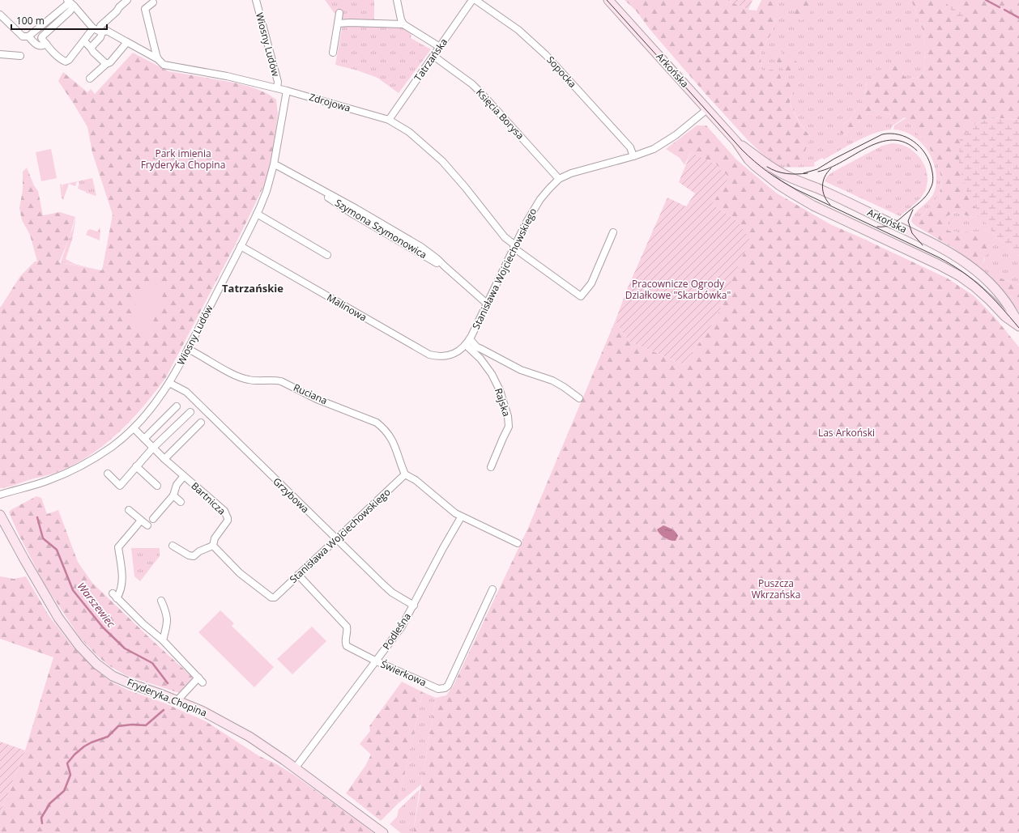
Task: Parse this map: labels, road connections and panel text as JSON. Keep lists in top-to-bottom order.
{
  "streets": {
    "street": [
      "Wiosny Ludów",
      "Tatrzańska",
      "Arkońska",
      "Sopocka",
      "Zdrojowa",
      "Księcia Borysa",
      "Szymona Szymonowica",
      "Stanisława Wojciechowskiego",
      "Malinowa",
      "Ruciana",
      "Rajska",
      "Grzybowa",
      "Bartnicza",
      "Podleśna",
      "Świerkowa",
      "Fryderyka Chopina"
    ]
  },
  "crossings": [
    ["Wiosny Ludów", "Zdrojowa"],
    ["Wiosny Ludów", "Szymona Szymonowica"],
    ["Wiosny Ludów", "Malinowa"],
    ["Wiosny Ludów", "Ruciana"],
    ["Wiosny Ludów", "Grzybowa"],
    ["Wiosny Ludów", "Bartnicza"],
    ["Tatrzańska", "Zdrojowa"],
    ["Tatrzańska", "Księcia Borysa"],
    ["Arkońska", "Stanisława Wojciechowskiego"],
    ["Sopocka", "Stanisława Wojciechowskiego"],
    ["Zdrojowa", "Stanisława Wojciechowskiego"],
    ["Księcia Borysa", "Stanisława Wojciechowskiego"],
    ["Szymona Szymonowica", "Stanisława Wojciechowskiego"],
    ["Stanisława Wojciechowskiego", "Malinowa"],
    ["Stanisława Wojciechowskiego", "Ruciana"],
    ["Stanisława Wojciechowskiego", "Rajska"],
    ["Stanisława Wojciechowskiego", "Grzybowa"],
    ["Stanisława Wojciechowskiego", "Bartnicza"],
    ["Stanisława Wojciechowskiego", "Świerkowa"],
    ["Grzybowa", "Podleśna"],
    ["Podleśna", "Świerkowa"],
    ["Podleśna", "Fryderyka Chopina"]
  ],
  "districts": ["Tatrzańskie"],
  "water": ["Warszewiec"],
  "parks": [
    "Park imienia Fryderyka Chopina",
    "Pracownicze Ogrody Działkowe \"Skarbówka\"",
    "Las Arkoński",
    "Puszcza Wkrzańska"
  ],
  "scale_bar": "100 m"
}
